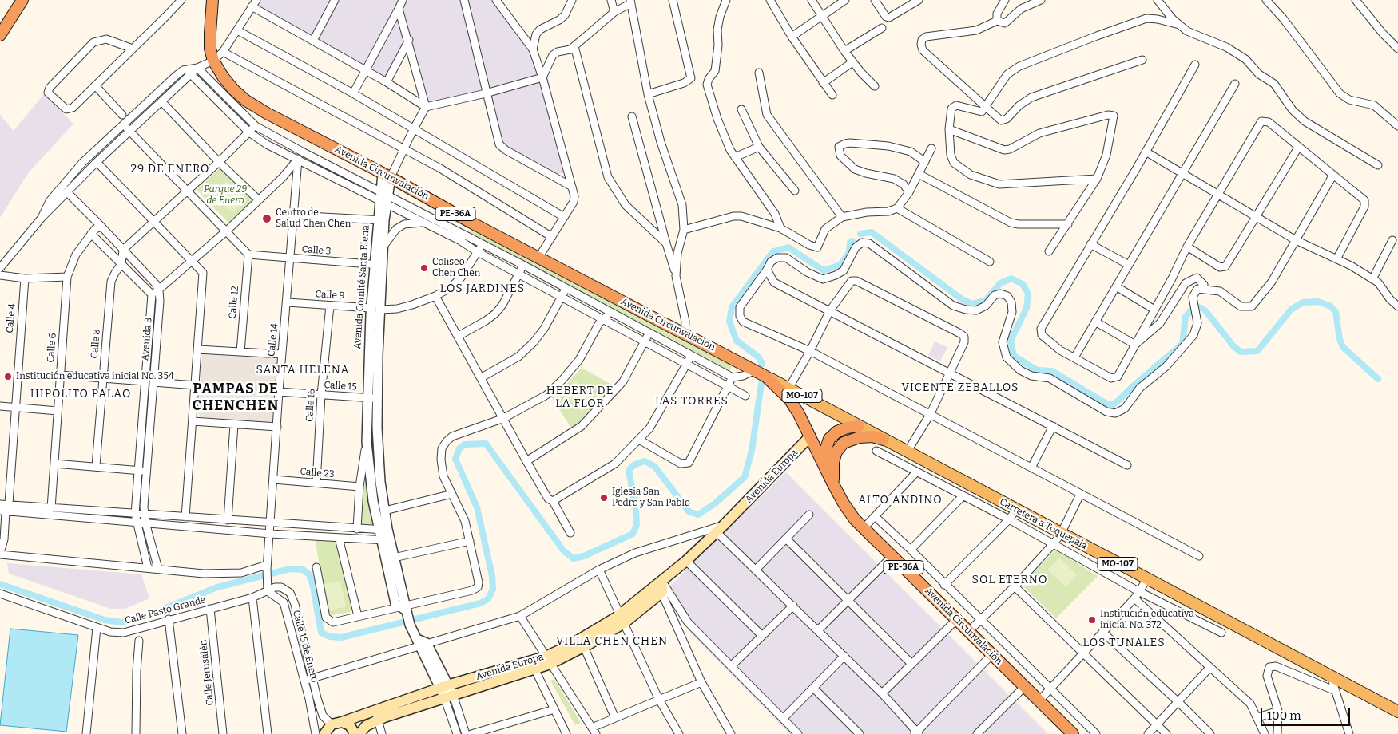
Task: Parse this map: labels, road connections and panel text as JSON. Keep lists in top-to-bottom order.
{
  "streets": {
    "highway": ["Avenida Circunvalación", "PE-36A"],
    "main road": ["MO-107", "Avenida Europa", "Carretera a Toquepala"],
    "street": [
      "Calle 3",
      "Avenida Comité Santa Elena",
      "Calle 9",
      "Calle 12",
      "Calle 4",
      "Avenida 3",
      "Calle 14",
      "Calle 8",
      "Calle 6",
      "Calle 15",
      "Calle 16",
      "Calle 23",
      "Calle Pasto Grande",
      "Calle 15 de Enero",
      "Calle Jerusalén"
    ]
  },
  "crossings": [
    ["Avenida Circunvalación", "Avenida Comité Santa Elena"],
    ["Avenida Circunvalación", "Avenida Europa"],
    ["Avenida Circunvalación", "Carretera a Toquepala"],
    ["Calle 3", "Avenida Comité Santa Elena"],
    ["Calle 3", "Calle 12"],
    ["Calle 3", "Calle 14"],
    ["Avenida Comité Santa Elena", "Calle 9"],
    ["Avenida Comité Santa Elena", "Calle 15"],
    ["Calle 9", "Calle 14"],
    ["Calle 9", "Calle 16"],
    ["Calle 14", "Calle 15"],
    ["Calle 14", "Calle 23"],
    ["Calle 14", "Calle Pasto Grande"],
    ["Calle 14", "Calle 15 de Enero"],
    ["Calle 15", "Calle 16"],
    ["Calle 16", "Calle 23"],
    ["Avenida Europa", "Calle 15 de Enero"],
    ["Calle Pasto Grande", "Calle 15 de Enero"],
    ["Calle Pasto Grande", "Calle Jerusalén"]
  ],
  "districts": [
    "29 DE ENERO",
    "LOS JARDINES",
    "SANTA HELENA",
    "VICENTE ZEBALLOS",
    "PAMPAS DE CHENCHEN",
    "HEBERT DE LA FLOR",
    "HIPOLITO PALAO",
    "LAS TORRES",
    "ALTO ANDINO",
    "SOL ETERNO",
    "VILLA CHEN CHEN",
    "LOS TUNALES"
  ],
  "parks": ["Parque 29 de Enero"],
  "places": [
    "Centro de Salud Chen Chen",
    "Coliseo Chen Chen",
    "Institución educativa inicial No. 354",
    "Iglesia San Pedro y San Pablo",
    "Institución educativa inicial No. 372"
  ],
  "scale_bar": "100 m"
}
